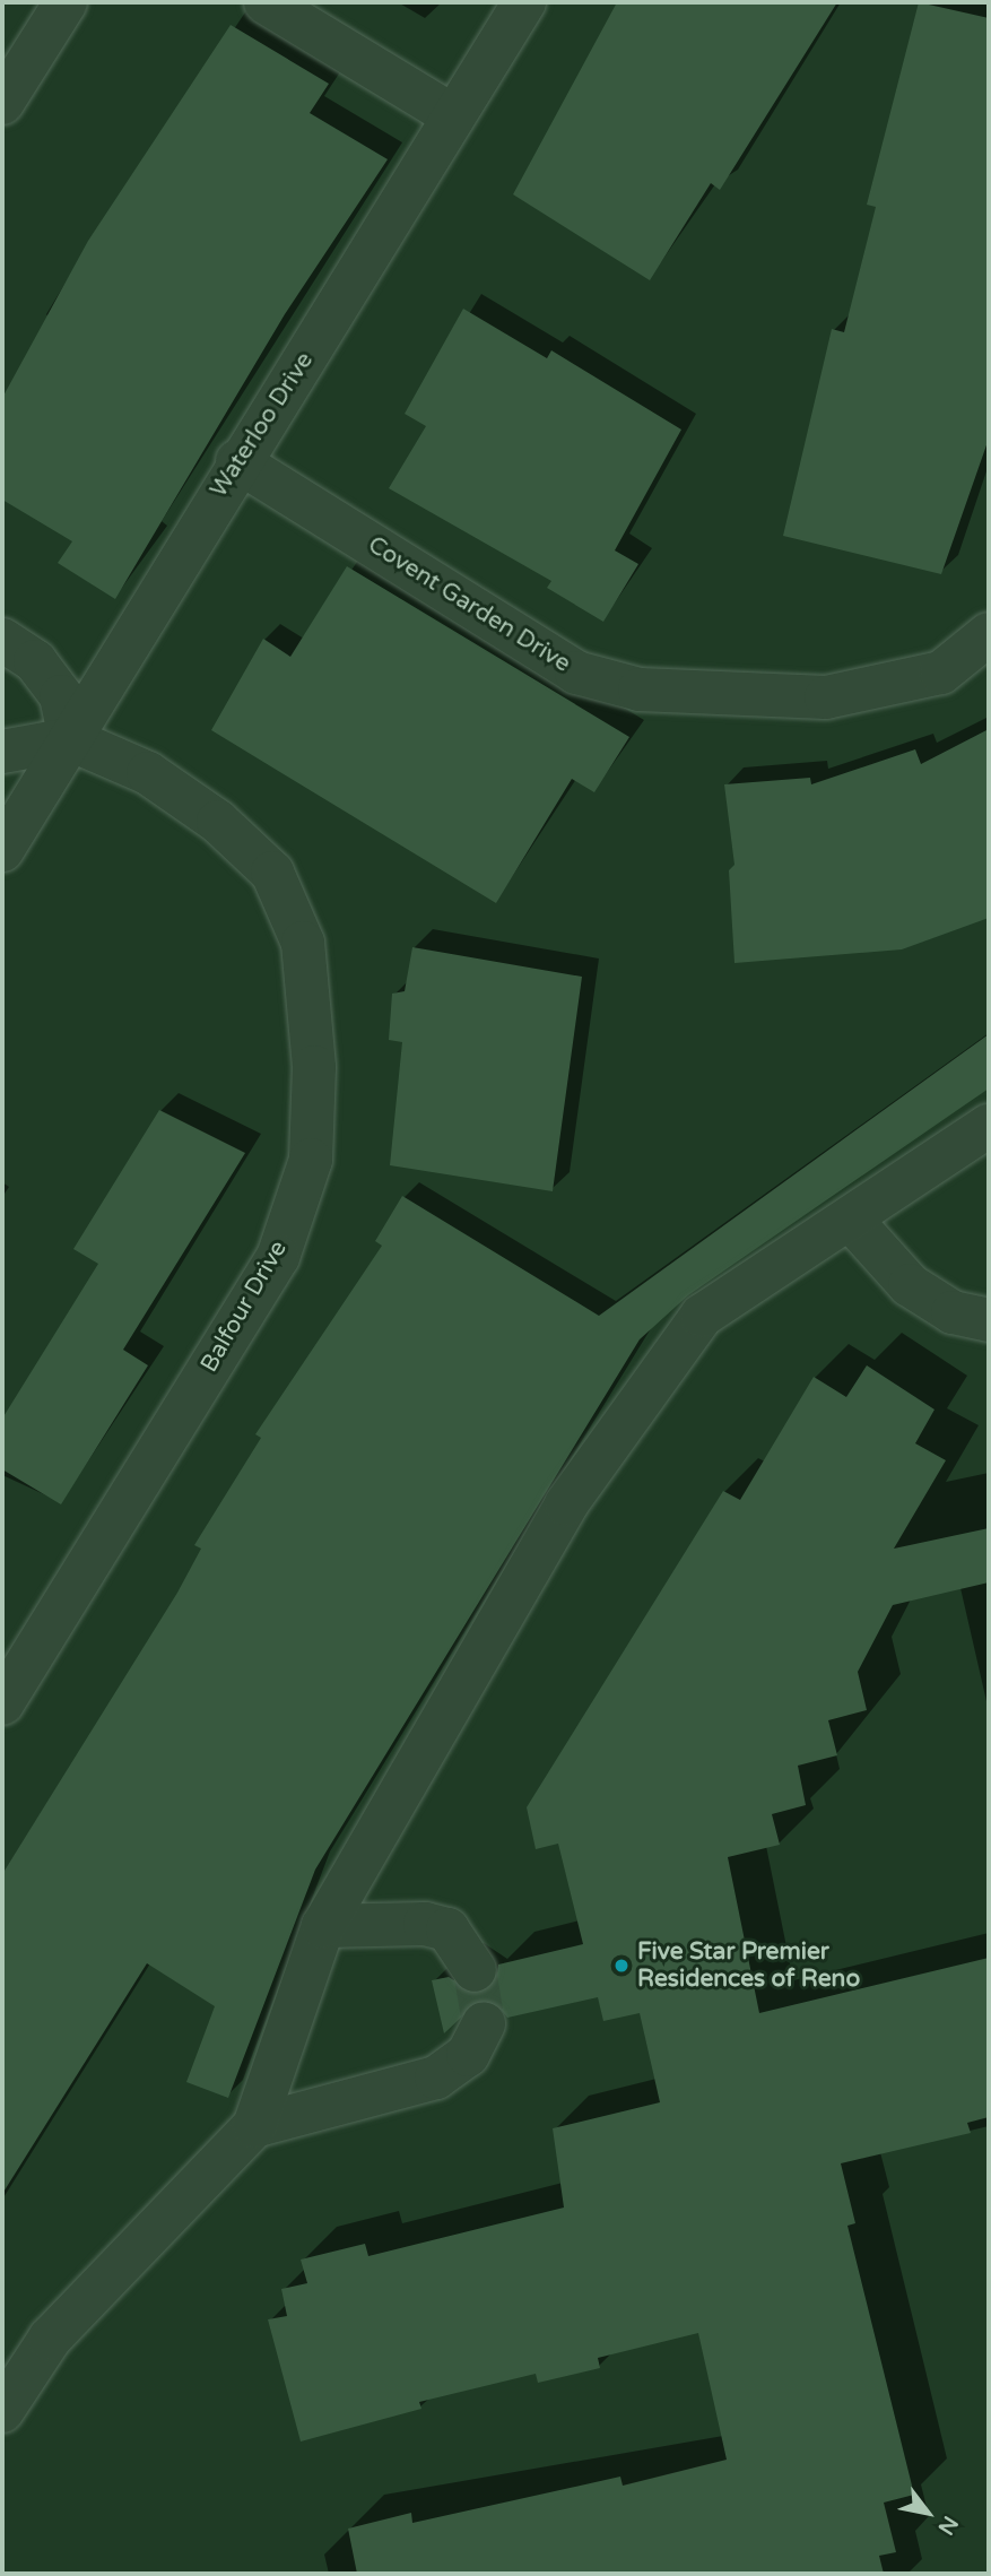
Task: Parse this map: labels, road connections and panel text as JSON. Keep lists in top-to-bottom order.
{
  "streets": {
    "street": ["Waterloo Drive", "Covent Garden Drive", "Balfour Drive"]
  },
  "crossings": [
    ["Waterloo Drive", "Covent Garden Drive"],
    ["Waterloo Drive", "Balfour Drive"]
  ],
  "places": ["Five Star Premier Residences of Reno"],
  "north": "bottom right"
}
